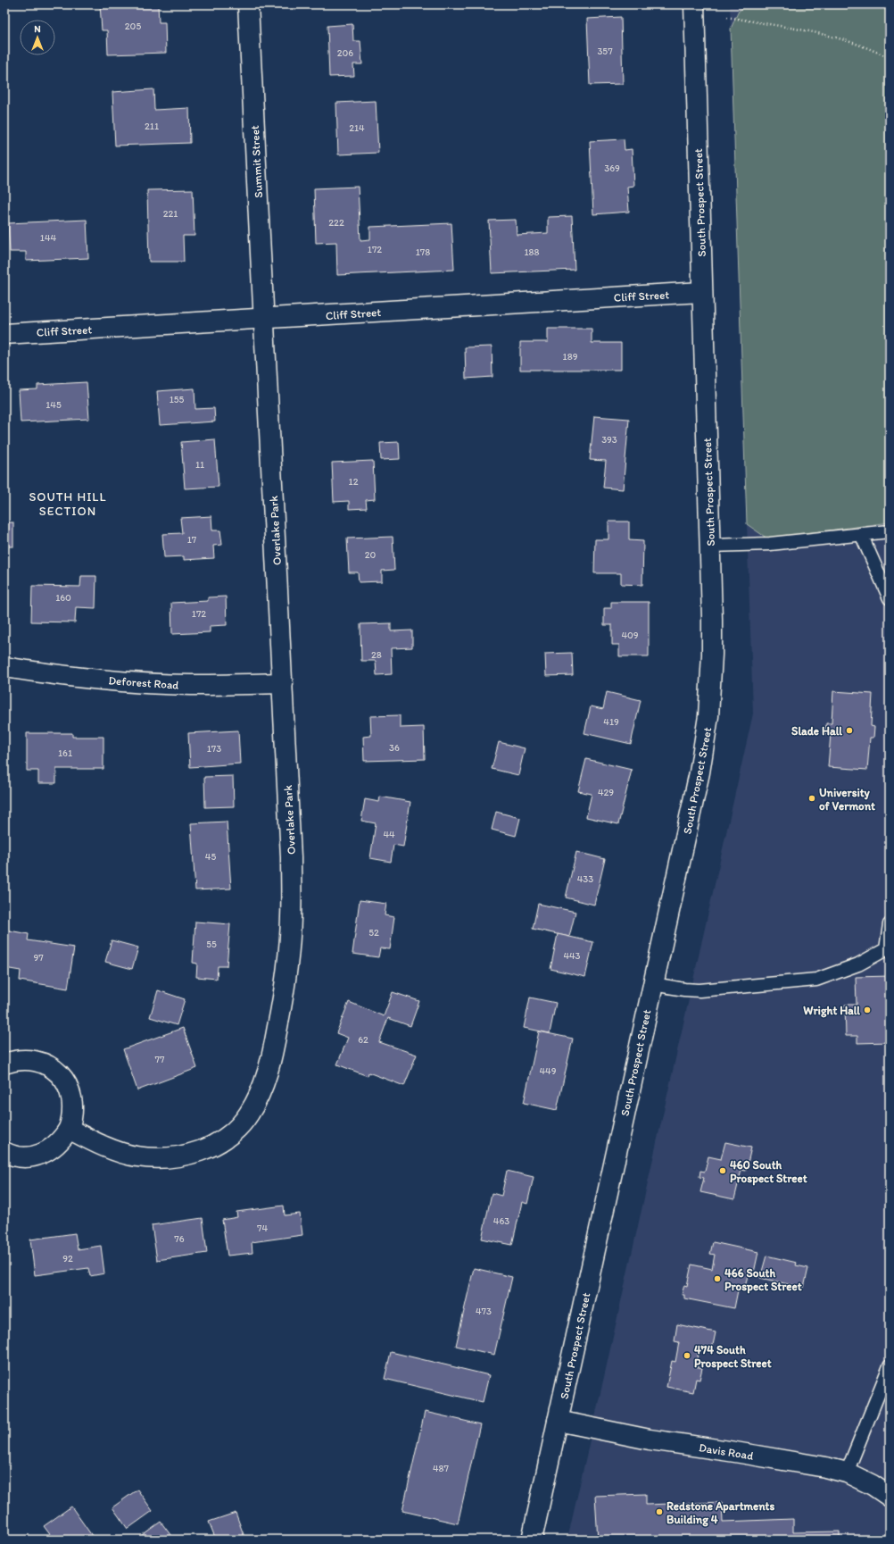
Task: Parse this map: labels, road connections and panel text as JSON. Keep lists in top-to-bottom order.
{
  "streets": {
    "street": [
      "Summit Street",
      "South Prospect Street",
      "Cliff Street",
      "Overlake Park",
      "Deforest Road",
      "Davis Road"
    ]
  },
  "crossings": [
    ["Summit Street", "Cliff Street"],
    ["Summit Street", "Overlake Park"],
    ["South Prospect Street", "Cliff Street"],
    ["South Prospect Street", "Davis Road"],
    ["Cliff Street", "Overlake Park"],
    ["Overlake Park", "Deforest Road"]
  ],
  "districts": ["SOUTH HILL SECTION"],
  "places": [
    "Slade Hall",
    "University of Vermont",
    "Wright Hall",
    "460 South Prospect Street",
    "466 South Prospect Street",
    "474 South Prospect Street",
    "Redstone Apartments Building 4"
  ],
  "house_numbers": [
    "205",
    "357",
    "206",
    "211",
    "214",
    "369",
    "221",
    "222",
    "144",
    "172",
    "178",
    "188",
    "189",
    "155",
    "145",
    "393",
    "11",
    "12",
    "17",
    "20",
    "160",
    "172",
    "409",
    "28",
    "419",
    "36",
    "173",
    "161",
    "429",
    "44",
    "45",
    "433",
    "52",
    "55",
    "443",
    "97",
    "62",
    "77",
    "449",
    "463",
    "74",
    "76",
    "92",
    "473",
    "487"
  ],
  "north": "top"
}
